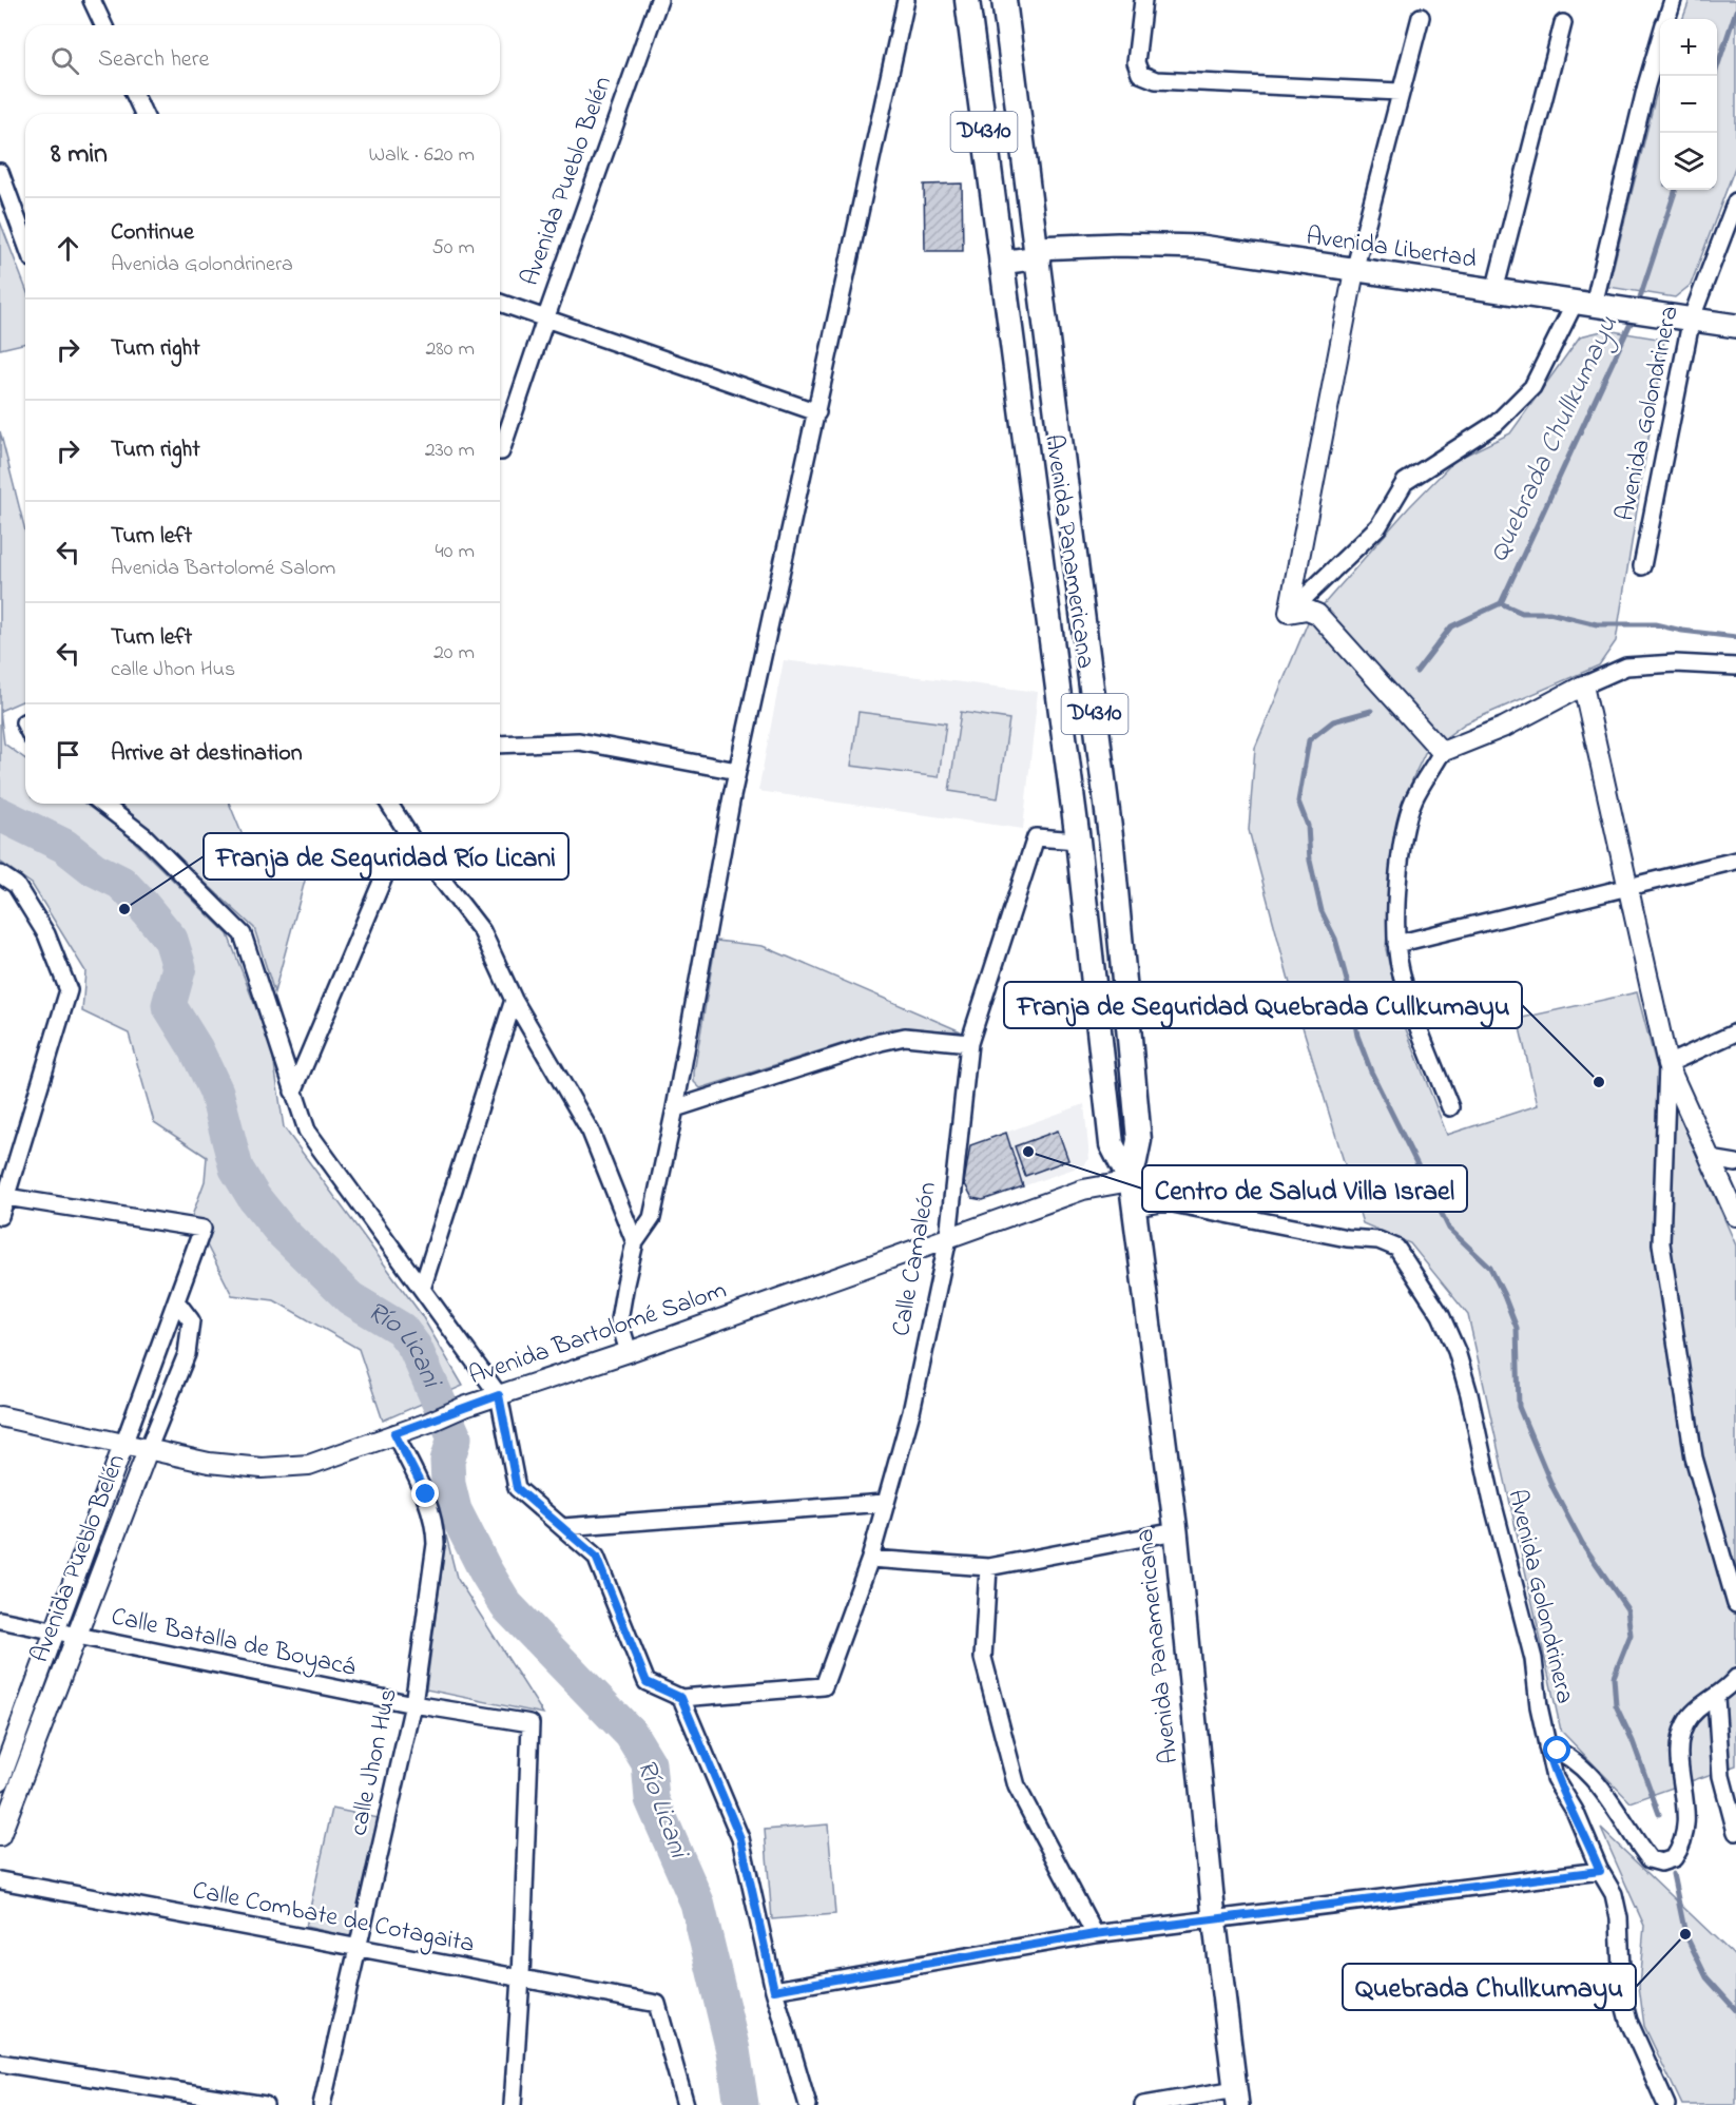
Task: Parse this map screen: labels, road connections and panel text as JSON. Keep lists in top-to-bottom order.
{
  "streets": {
    "main road": ["D4310", "Avenida Libertad", "Avenida Panamericana"],
    "street": [
      "Avenida Pueblo Belén",
      "Avenida Golondrinera",
      "Calle Camaleón",
      "Avenida Bartolomé Salom",
      "Calle Batalla de Boyacá",
      "calle Jhon Hus",
      "Calle Combate de Cotagaita"
    ]
  },
  "crossings": [
    ["Avenida Pueblo Belén", "Avenida Bartolomé Salom"],
    ["Avenida Pueblo Belén", "Calle Batalla de Boyacá"],
    ["Avenida Libertad", "Avenida Golondrinera"],
    ["Avenida Libertad", "Avenida Panamericana"],
    ["Avenida Golondrinera", "Avenida Panamericana"],
    ["Avenida Panamericana", "Calle Camaleón"],
    ["Avenida Panamericana", "Avenida Bartolomé Salom"],
    ["Calle Camaleón", "Avenida Bartolomé Salom"],
    ["Avenida Bartolomé Salom", "calle Jhon Hus"],
    ["Calle Batalla de Boyacá", "calle Jhon Hus"],
    ["Calle Batalla de Boyacá", "Calle Combate de Cotagaita"],
    ["calle Jhon Hus", "Calle Combate de Cotagaita"]
  ],
  "water": ["Quebrada Chullkumayu", "Río Licani"],
  "places": [
    "Franja de Seguridad Río Licani",
    "Franja de Seguridad Quebrada Cullkumayu",
    "Centro de Salud Villa Israel",
    "Quebrada Chullkumayu"
  ],
  "page": {
    "map_buttons": ["+", "−"],
    "search": "Search here",
    "heading": ["8 min", "Walk · 620 m"],
    "list": [
      ["Continue", "Avenida Golondrinera", "50 m"],
      ["Turn right", "280 m"],
      ["Turn right", "230 m"],
      ["Turn left", "Avenida Bartolomé Salom", "40 m"],
      ["Turn left", "calle Jhon Hus", "20 m"],
      "Arrive at destination"
    ]
  }
}
